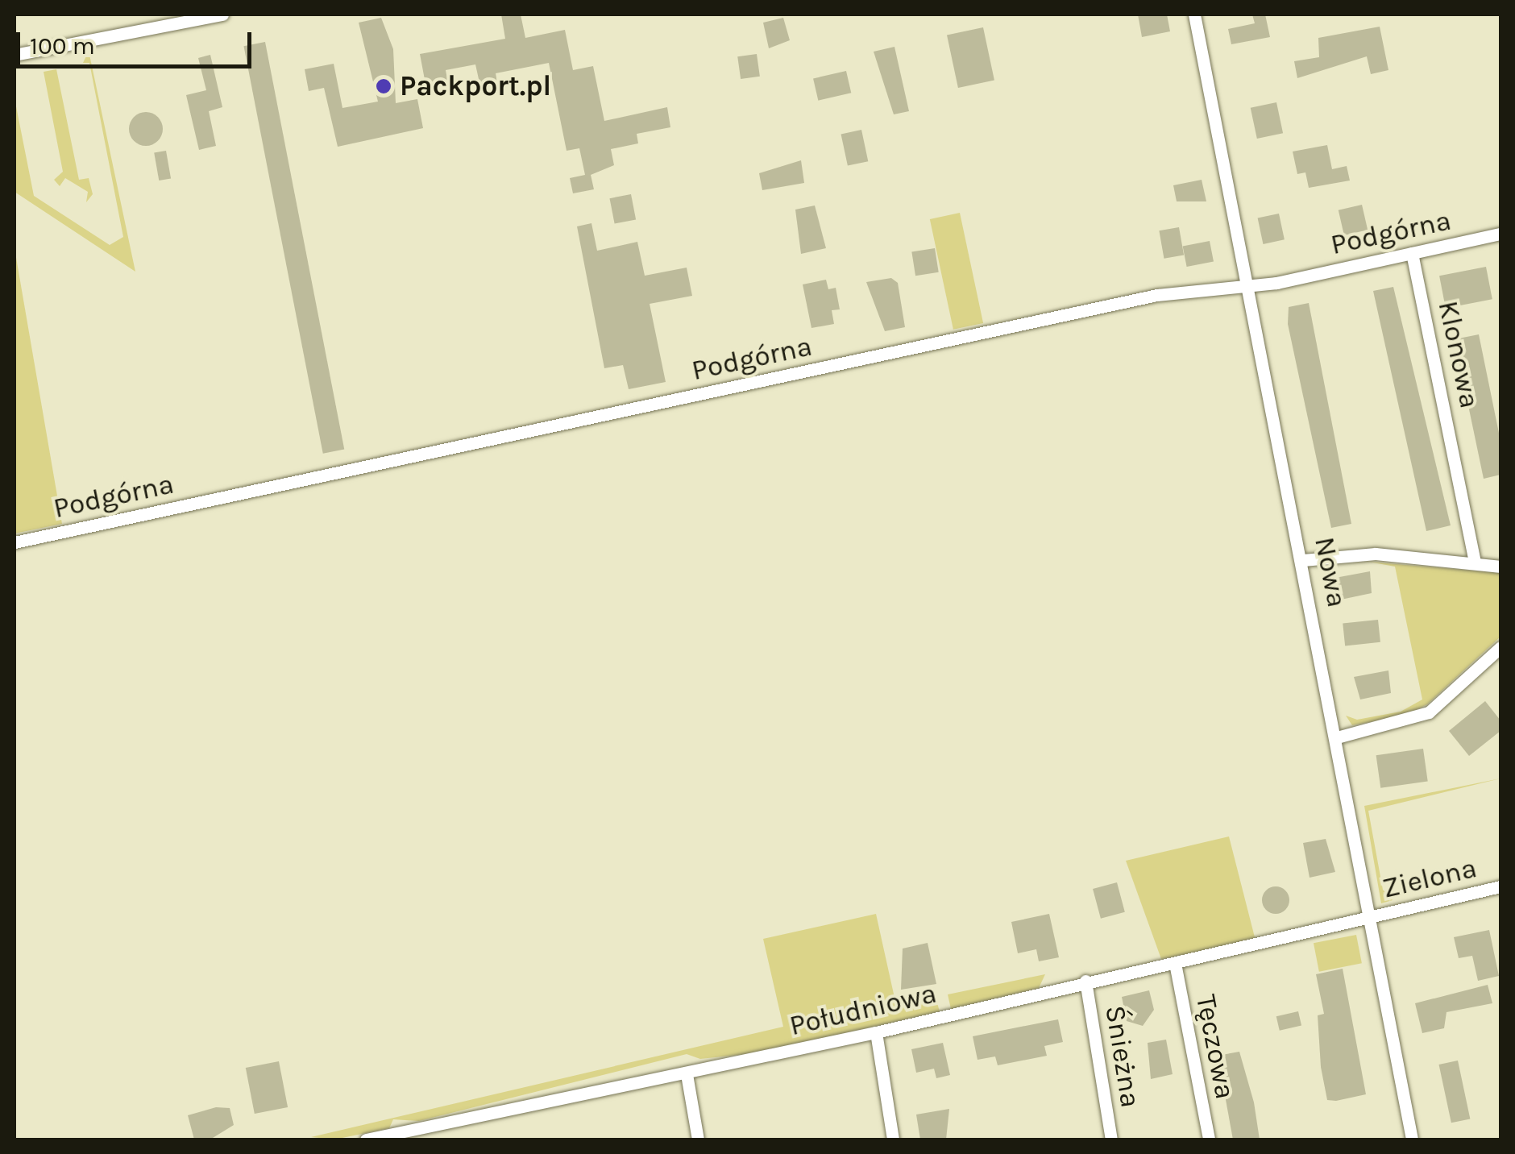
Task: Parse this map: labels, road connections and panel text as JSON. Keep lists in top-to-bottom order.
{
  "streets": {
    "street": [
      "Podgórna",
      "Klonowa",
      "Nowa",
      "Zielona",
      "Południowa",
      "Tęczowa",
      "Śnieżna"
    ]
  },
  "crossings": [
    ["Podgórna", "Klonowa"],
    ["Podgórna", "Nowa"],
    ["Nowa", "Zielona"],
    ["Nowa", "Południowa"],
    ["Zielona", "Południowa"],
    ["Południowa", "Tęczowa"],
    ["Południowa", "Śnieżna"]
  ],
  "places": ["Packport.pl"],
  "scale_bar": "100 m"
}
